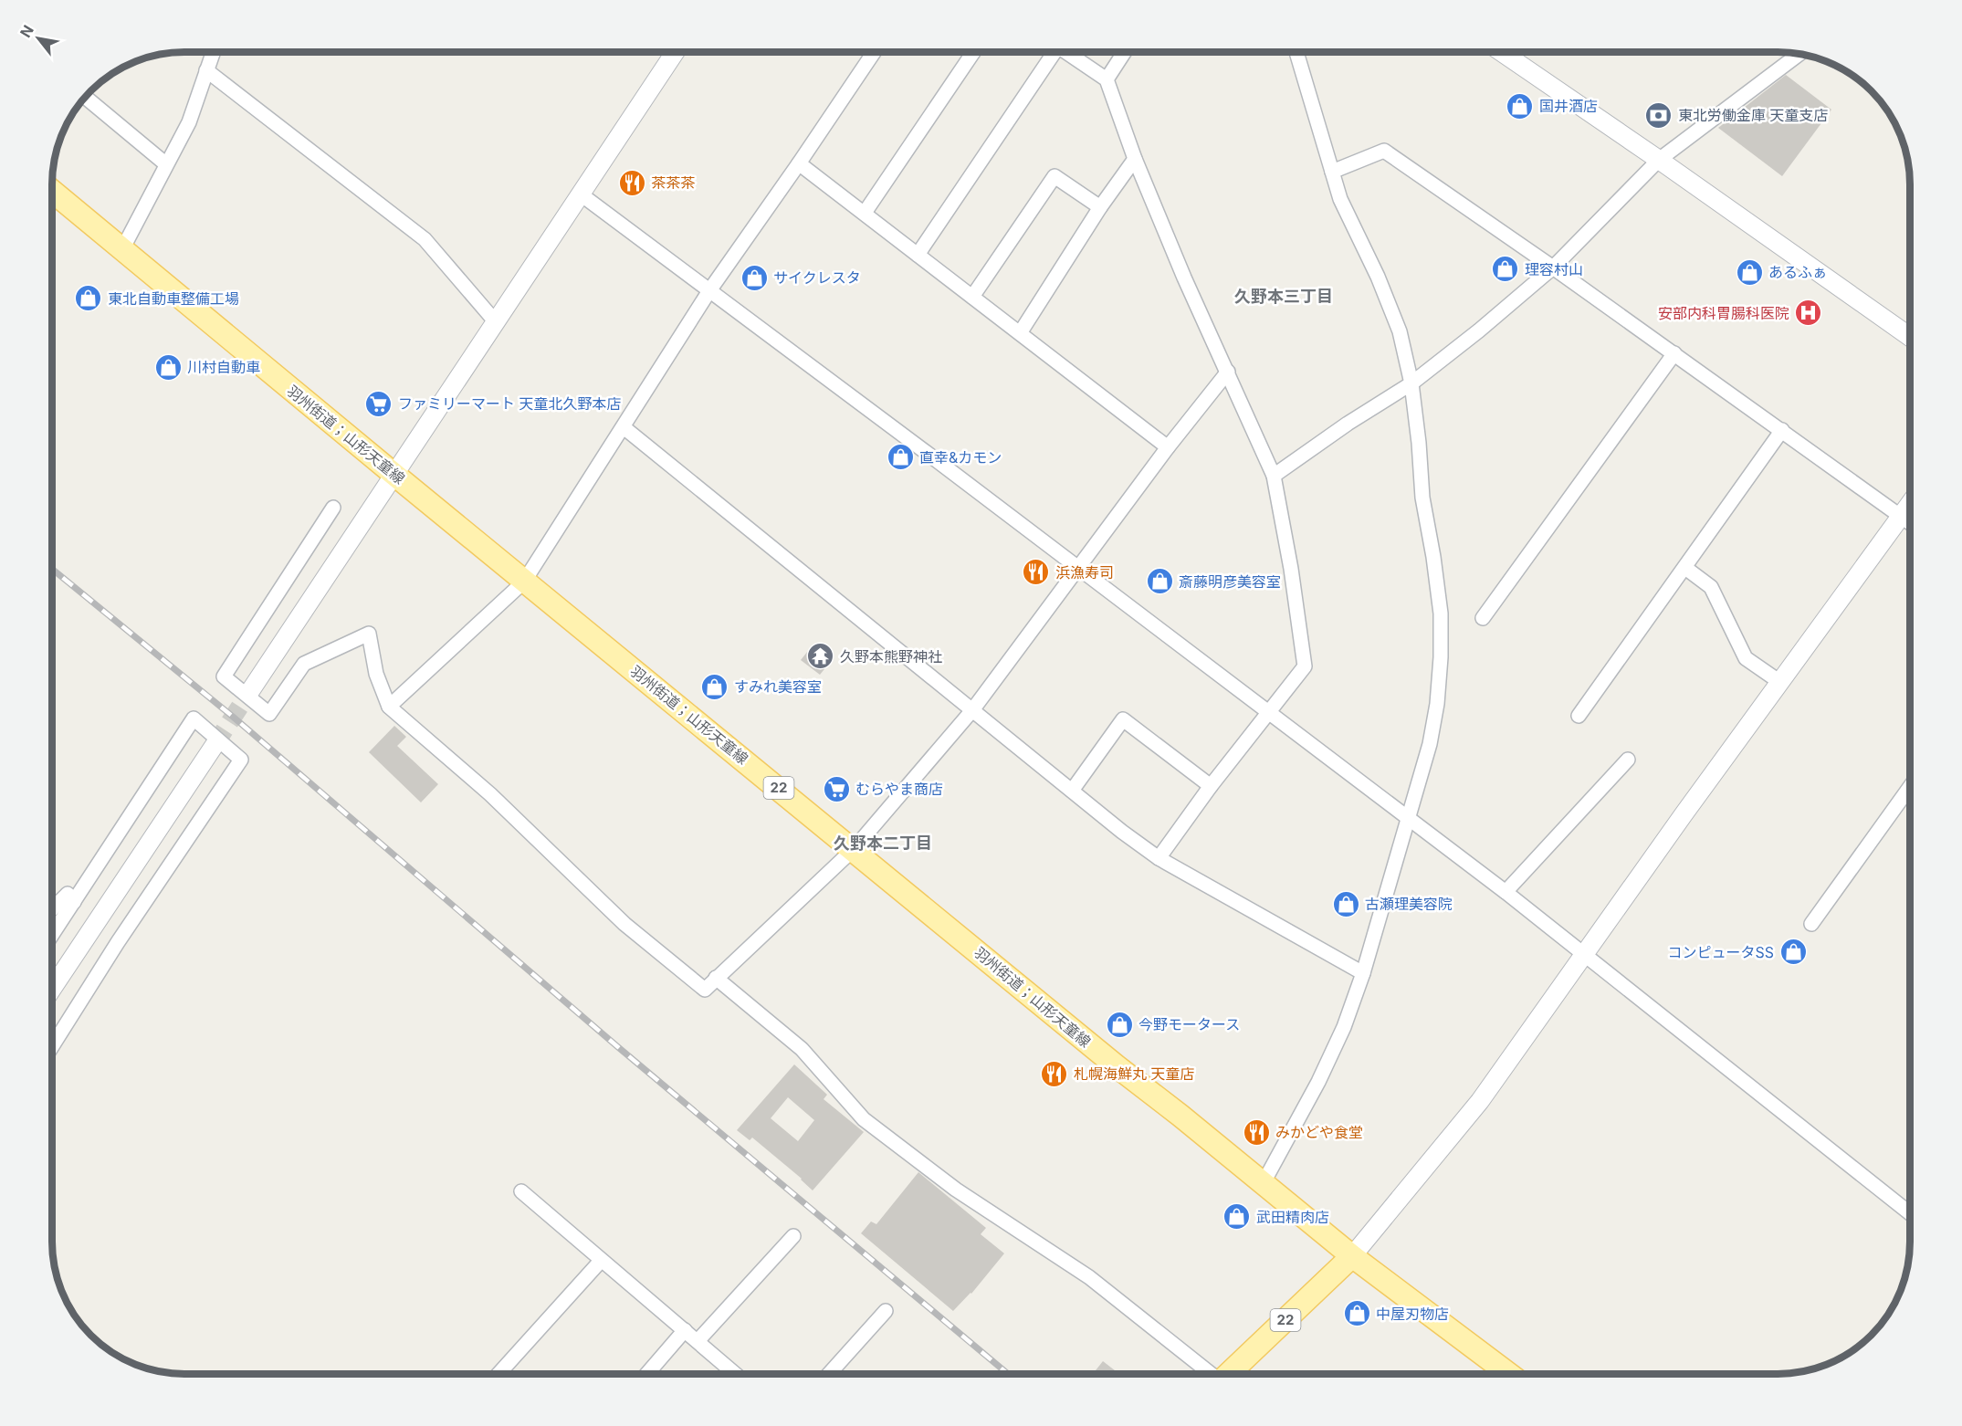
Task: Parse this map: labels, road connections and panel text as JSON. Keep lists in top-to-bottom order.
{
  "streets": {
    "main road": ["羽州街道；山形天童線", "22"]
  },
  "crossings": [
    ["羽州街道；山形天童線", "22"]
  ],
  "districts": ["久野本三丁目", "久野本二丁目"],
  "places": {
    "shop": [
      "国井酒店",
      "理容村山",
      "あるふぁ",
      "サイクレスタ",
      "東北自動車整備工場",
      "川村自動車",
      "直幸&カモン",
      "斎藤明彦美容室",
      "すみれ美容室",
      "古瀬理美容院",
      "コンピュータSS",
      "今野モータース",
      "武田精肉店",
      "中屋刃物店"
    ],
    "bank": ["東北労働金庫 天童支店"],
    "restaurant": [
      "茶茶茶",
      "浜漁寿司",
      "札幌海鮮丸 天童店",
      "みかどや食堂"
    ],
    "hospital": ["安部内科胃腸科医院"],
    "supermarket": ["ファミリーマート 天童北久野本店", "むらやま商店"],
    "temple": ["久野本熊野神社"]
  },
  "north": "top left"
}
